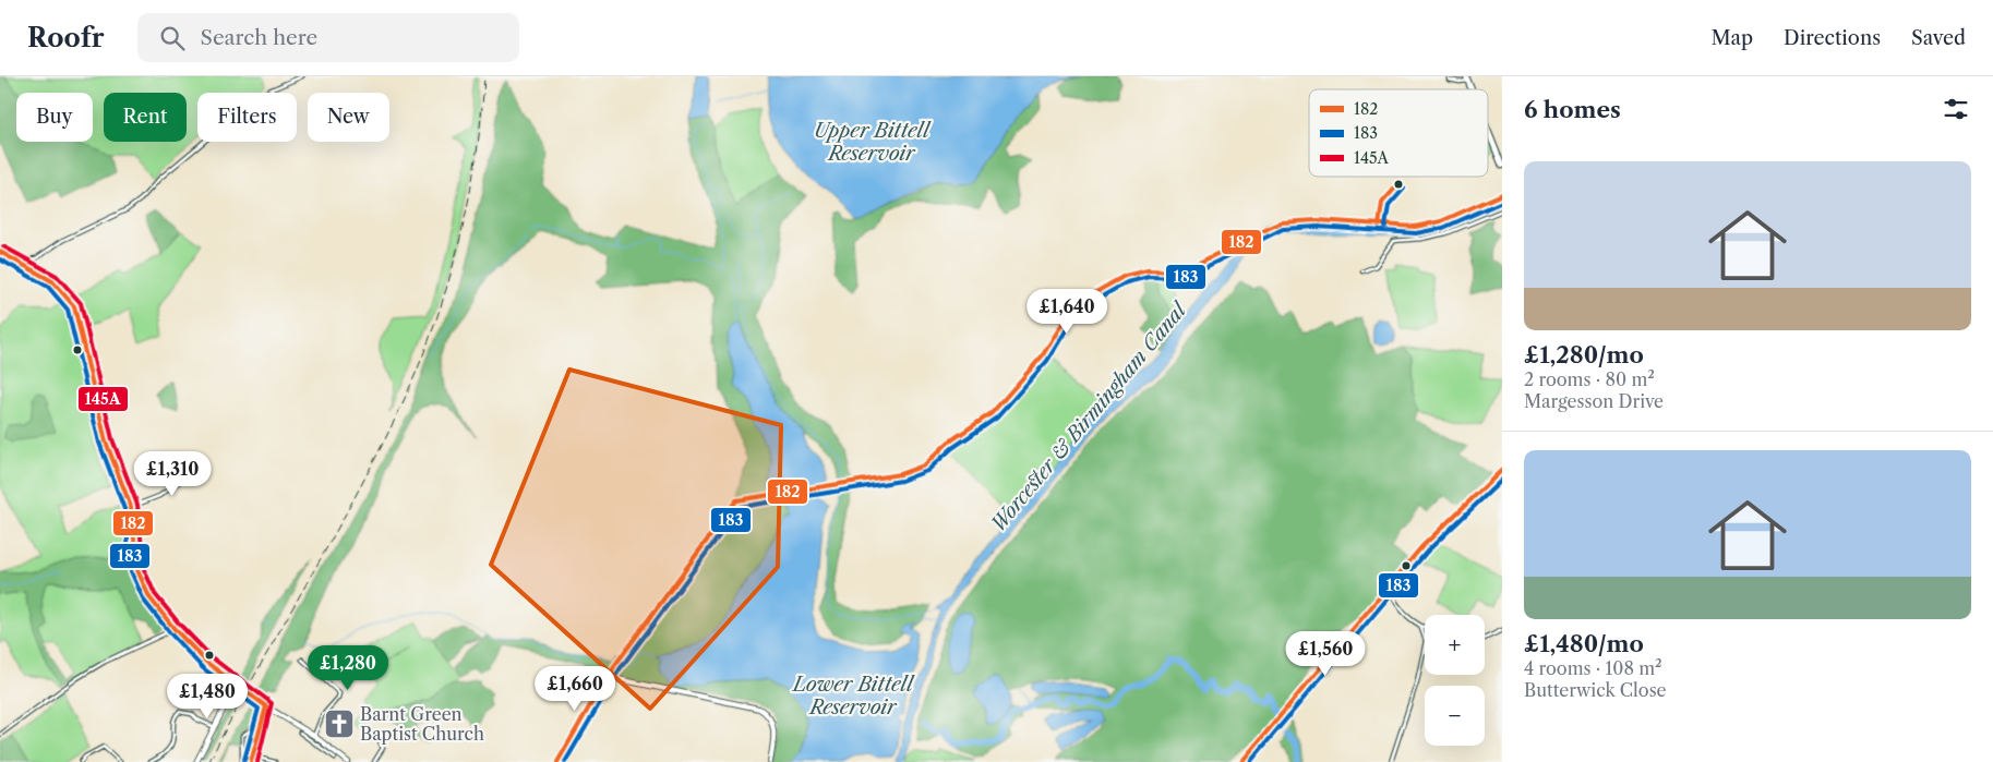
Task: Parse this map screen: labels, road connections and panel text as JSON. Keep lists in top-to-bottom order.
{
  "water": ["Upper Bittell Reservoir", "Worcester & Birmingham Canal", "Lower Bittell Reservoir"],
  "places": {
    "church": ["Barnt Green Baptist Church"]
  },
  "lines": ["transit line 182", "transit line 183", "transit line 145A"],
  "legend": ["182", "183", "145A"],
  "page": {
    "header": "Roofr",
    "search": "Search here",
    "nav": ["Map", "Directions", "Saved"],
    "heading": "6 homes",
    "chip": [
      "Buy",
      "Rent",
      "Filters",
      "New"
    ],
    "list": [
      {
        "name": "£1,280/mo",
        "note": "2 rooms · 80 m² · Margesson Drive"
      },
      {
        "name": "£1,480/mo",
        "note": "4 rooms · 108 m² · Butterwick Close"
      }
    ],
    "price": [
      "£1,640",
      "£1,310",
      "£1,560",
      "£1,280",
      "£1,660",
      "£1,480"
    ],
    "map_buttons": ["+", "−"]
  }
}
